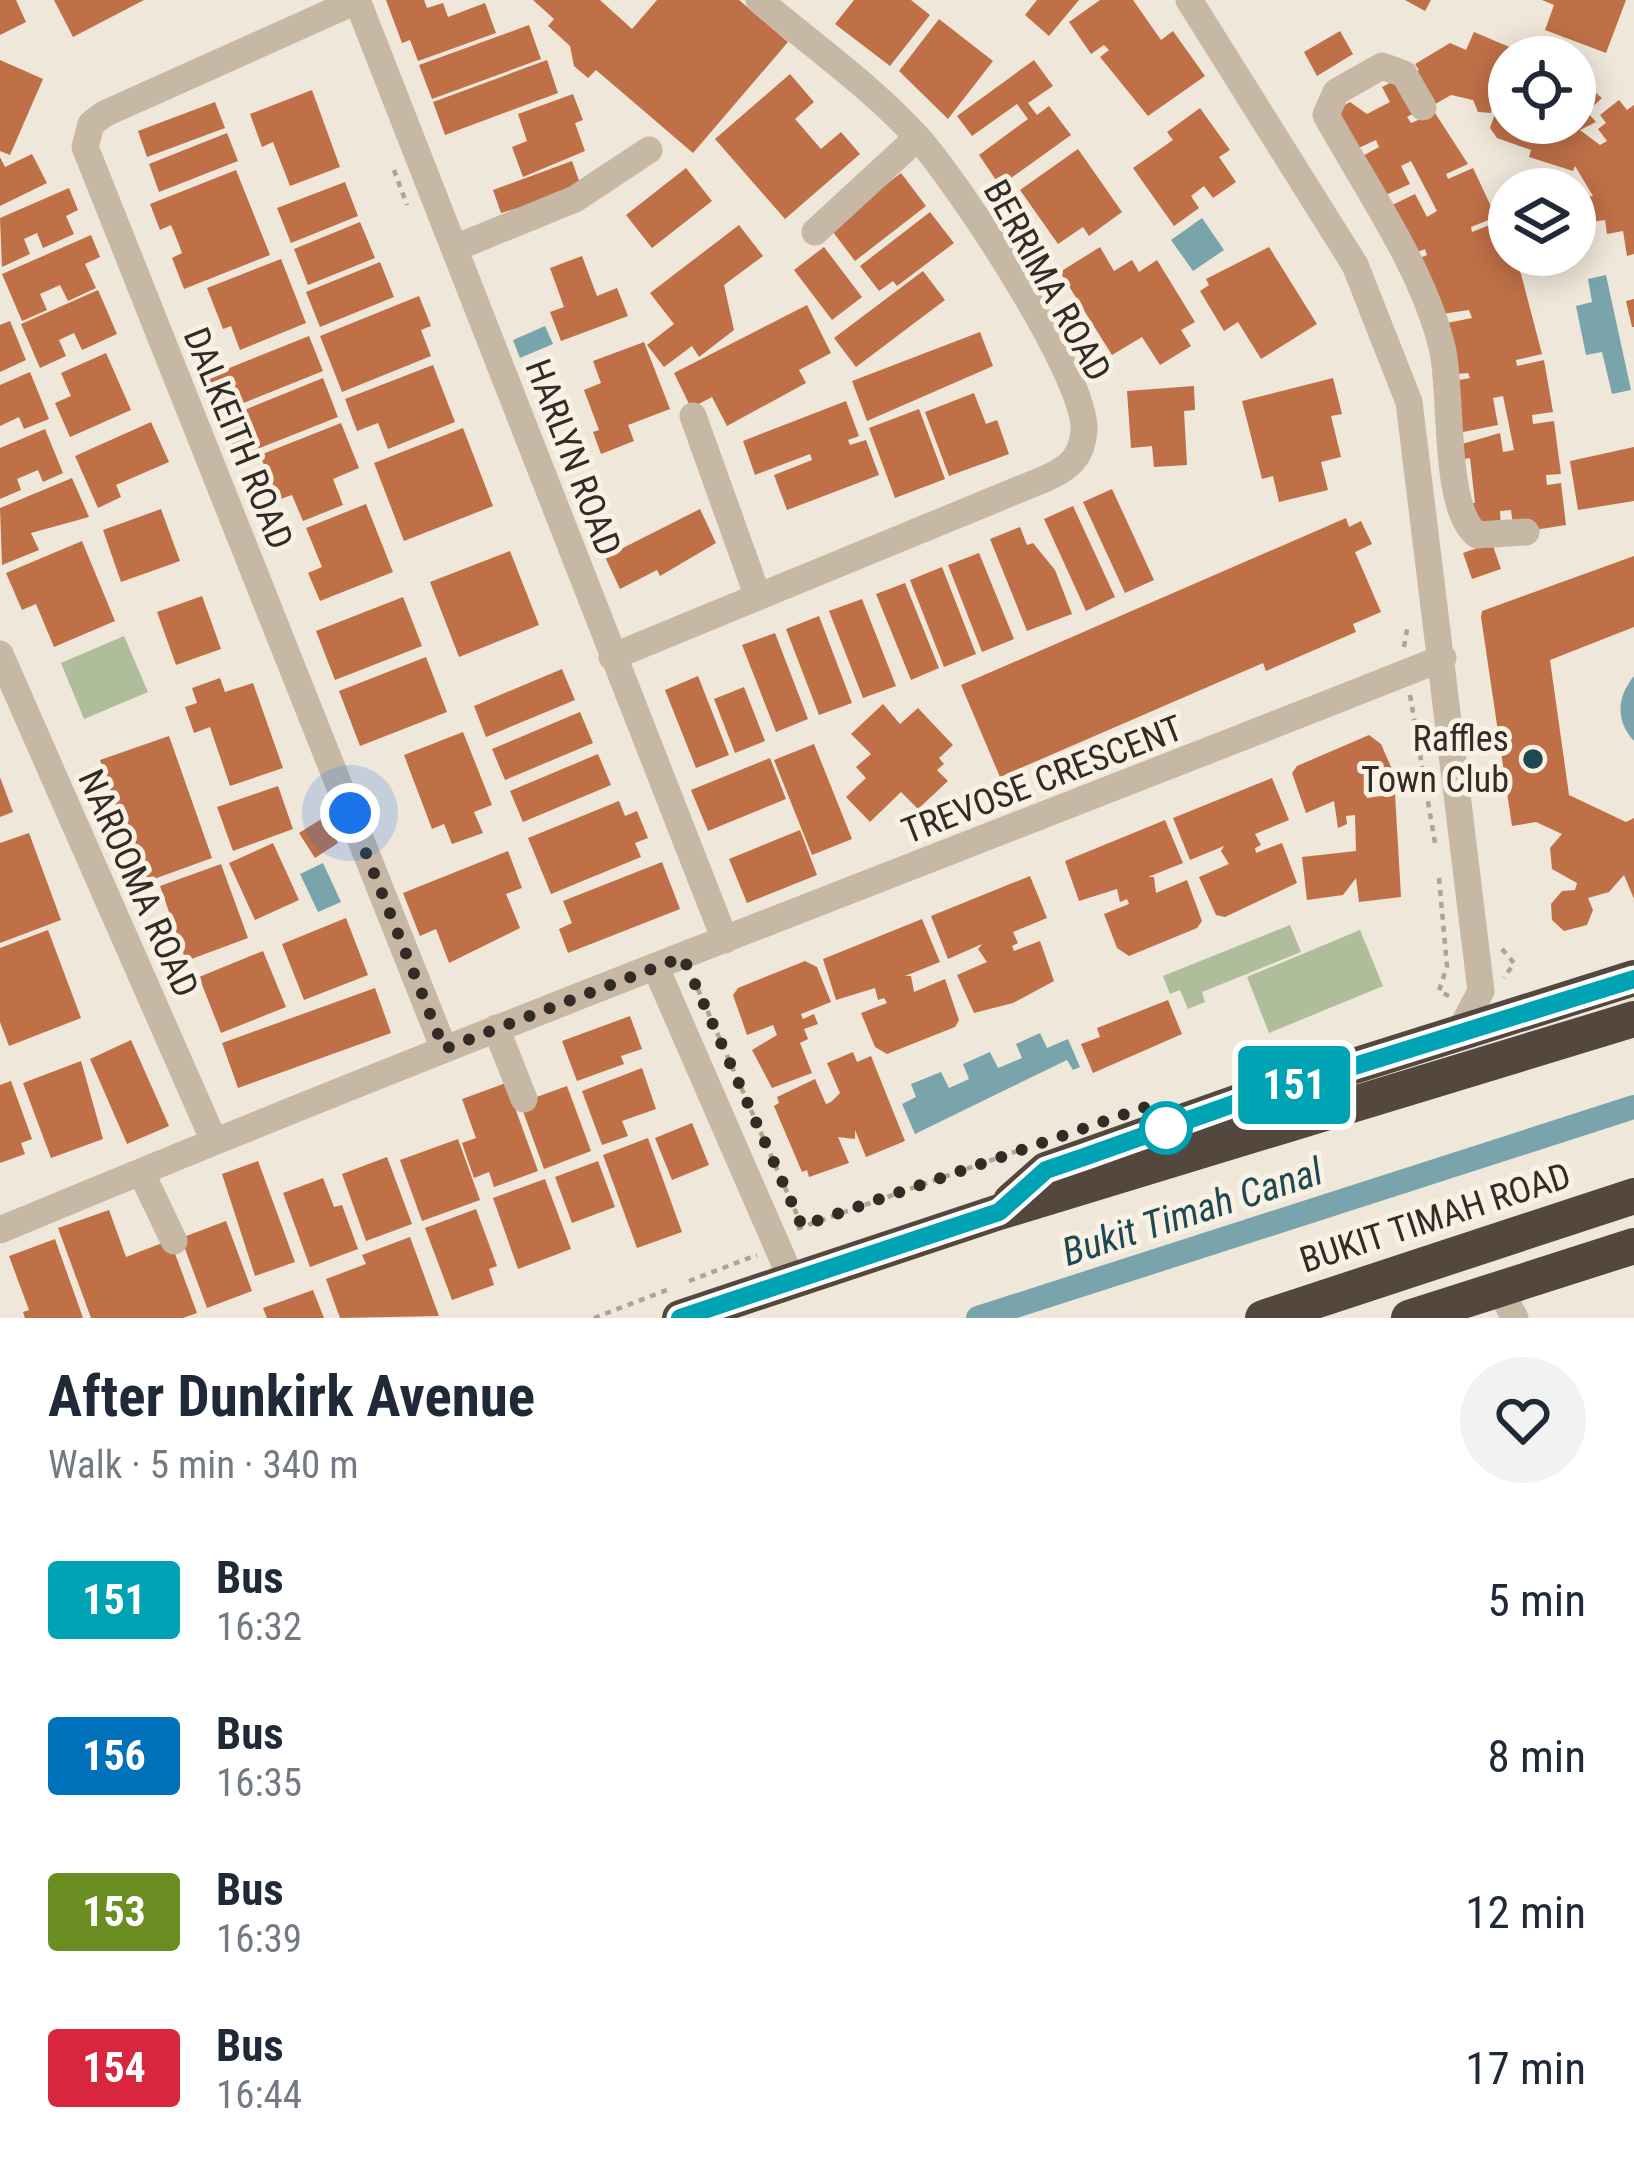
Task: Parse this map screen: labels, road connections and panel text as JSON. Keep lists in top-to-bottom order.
{
  "streets": {
    "highway": ["BUKIT TIMAH ROAD"],
    "street": [
      "BERRIMA ROAD",
      "DALKEITH ROAD",
      "HARLYN ROAD",
      "TREVOSE CRESCENT",
      "NAROOMA ROAD"
    ]
  },
  "crossings": [
    ["BERRIMA ROAD", "HARLYN ROAD"],
    ["DALKEITH ROAD", "HARLYN ROAD"],
    ["DALKEITH ROAD", "TREVOSE CRESCENT"],
    ["HARLYN ROAD", "TREVOSE CRESCENT"],
    ["TREVOSE CRESCENT", "NAROOMA ROAD"]
  ],
  "water": ["Bukit Timah Canal"],
  "places": ["Raffles Town Club"],
  "lines": ["bus line 151"],
  "page": {
    "on_map": "151",
    "heading": ["After Dunkirk Avenue", "Walk · 5 min · 340 m"],
    "list": [
      {
        "mark": "151",
        "name": "Bus",
        "note": "16:32",
        "value": "5 min"
      },
      {
        "mark": "156",
        "name": "Bus",
        "note": "16:35",
        "value": "8 min"
      },
      {
        "mark": "153",
        "name": "Bus",
        "note": "16:39",
        "value": "12 min"
      },
      {
        "mark": "154",
        "name": "Bus",
        "note": "16:44",
        "value": "17 min"
      }
    ]
  }
}
